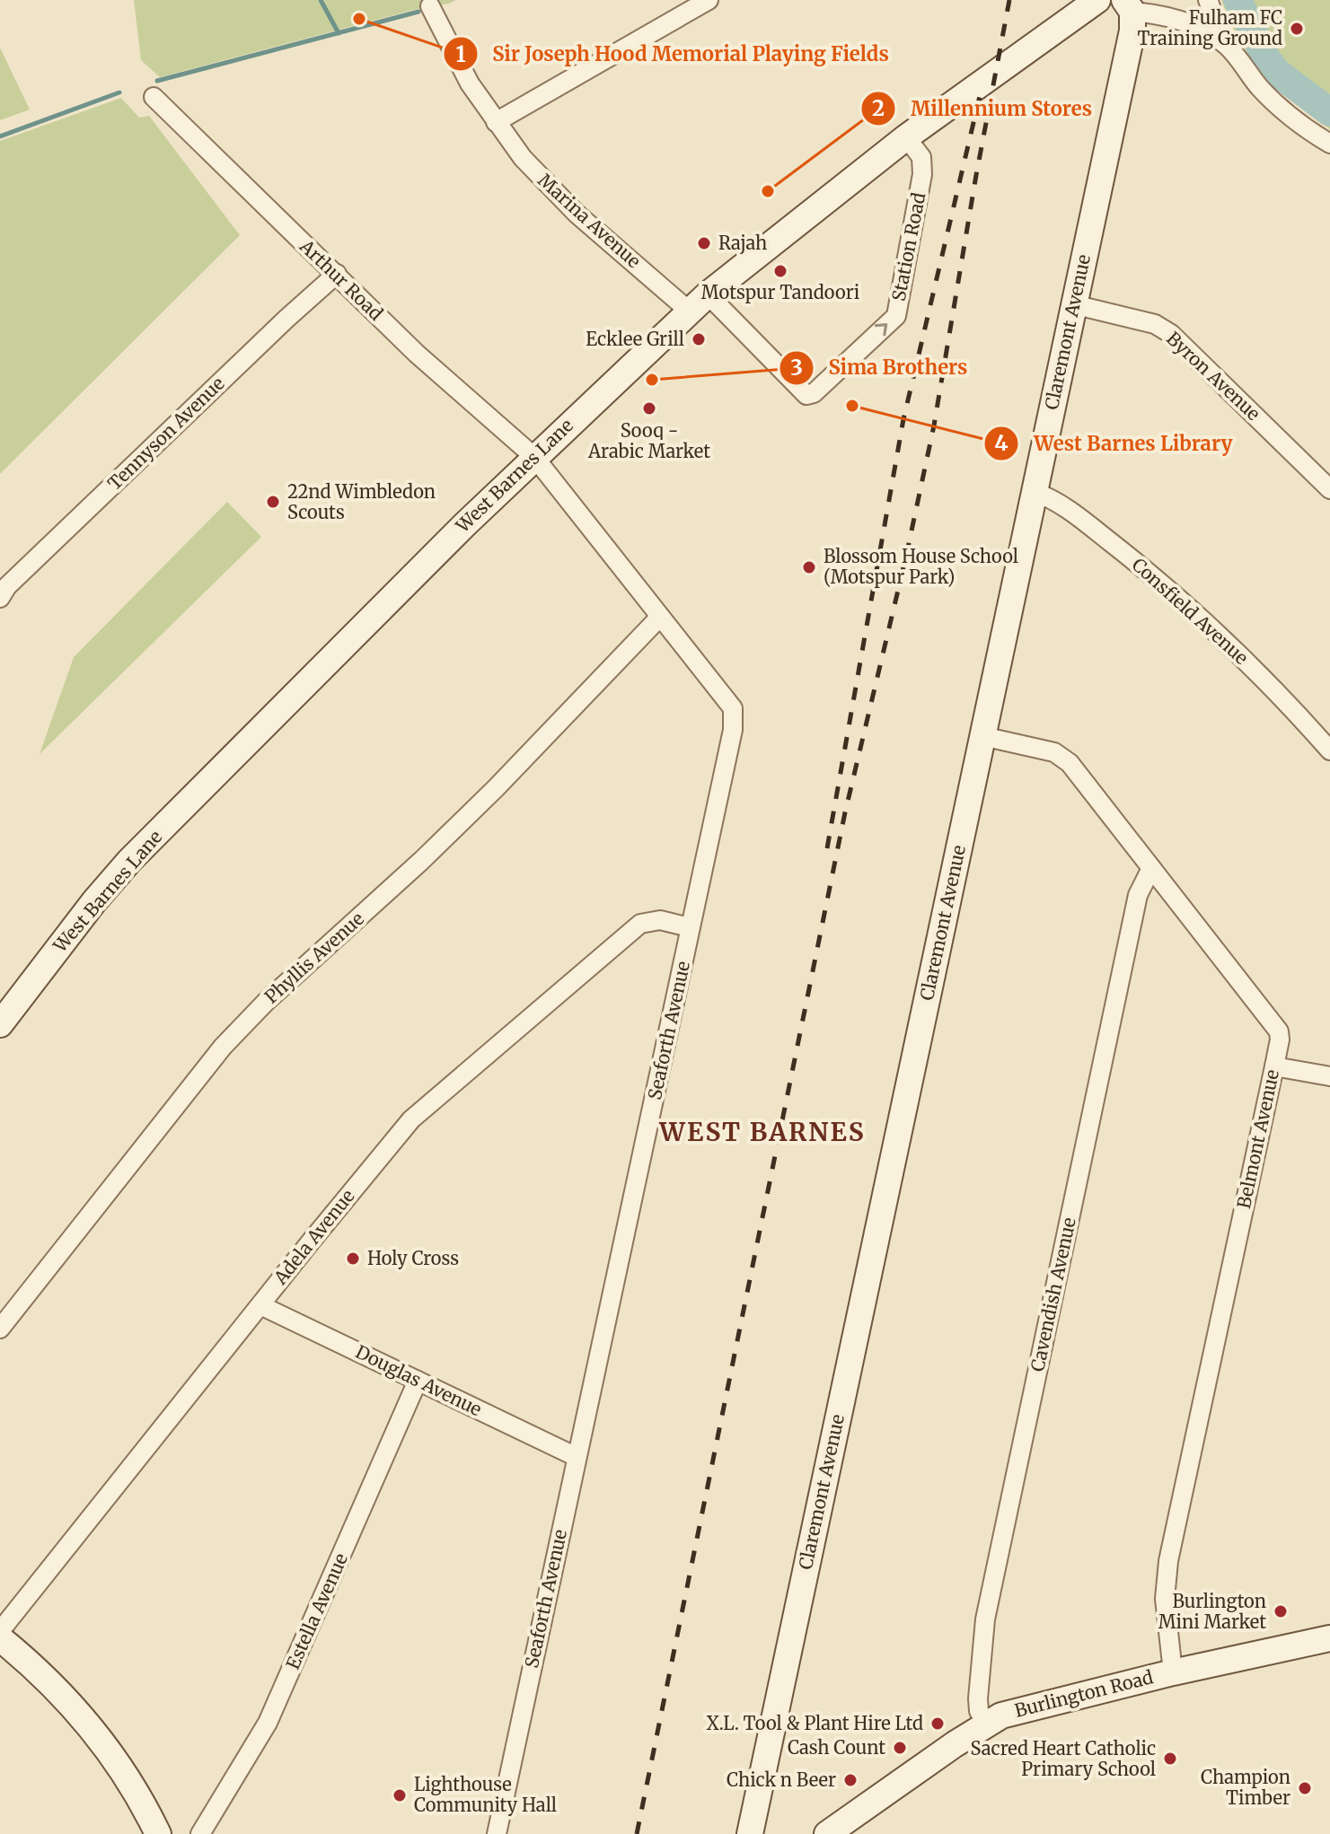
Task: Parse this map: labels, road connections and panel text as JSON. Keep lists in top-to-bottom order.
{
  "streets": {
    "street": [
      "Marina Avenue",
      "Station Road",
      "Arthur Road",
      "Claremont Avenue",
      "Byron Avenue",
      "Tennyson Avenue",
      "West Barnes Lane",
      "Consfield Avenue",
      "Phyllis Avenue",
      "Seaforth Avenue",
      "Belmont Avenue",
      "Adela Avenue",
      "Cavendish Avenue",
      "Douglas Avenue",
      "Estella Avenue",
      "Burlington Road"
    ]
  },
  "crossings": [
    ["Marina Avenue", "Station Road"],
    ["Marina Avenue", "West Barnes Lane"],
    ["Station Road", "West Barnes Lane"],
    ["Arthur Road", "Tennyson Avenue"],
    ["Arthur Road", "West Barnes Lane"],
    ["Arthur Road", "Seaforth Avenue"],
    ["Claremont Avenue", "Byron Avenue"],
    ["Claremont Avenue", "Consfield Avenue"],
    ["Claremont Avenue", "Belmont Avenue"],
    ["West Barnes Lane", "Seaforth Avenue"],
    ["Phyllis Avenue", "Seaforth Avenue"],
    ["Seaforth Avenue", "Adela Avenue"],
    ["Seaforth Avenue", "Douglas Avenue"],
    ["Belmont Avenue", "Cavendish Avenue"],
    ["Belmont Avenue", "Burlington Road"],
    ["Adela Avenue", "Douglas Avenue"],
    ["Cavendish Avenue", "Burlington Road"],
    ["Douglas Avenue", "Estella Avenue"]
  ],
  "districts": ["WEST BARNES"],
  "places": [
    "Sir Joseph Hood Memorial Playing Fields",
    "Fulham FC Training Ground",
    "Millennium Stores",
    "Rajah",
    "Motspur Tandoori",
    "Ecklee Grill",
    "Sima Brothers",
    "West Barnes Library",
    "Sooq - Arabic Market",
    "22nd Wimbledon Scouts",
    "Blossom House School (Motspur Park)",
    "Holy Cross",
    "Burlington Mini Market",
    "X.L. Tool & Plant Hire Ltd",
    "Cash Count",
    "Sacred Heart Catholic Primary School",
    "Chick n Beer",
    "Champion Timber",
    "Lighthouse Community Hall"
  ]
}
